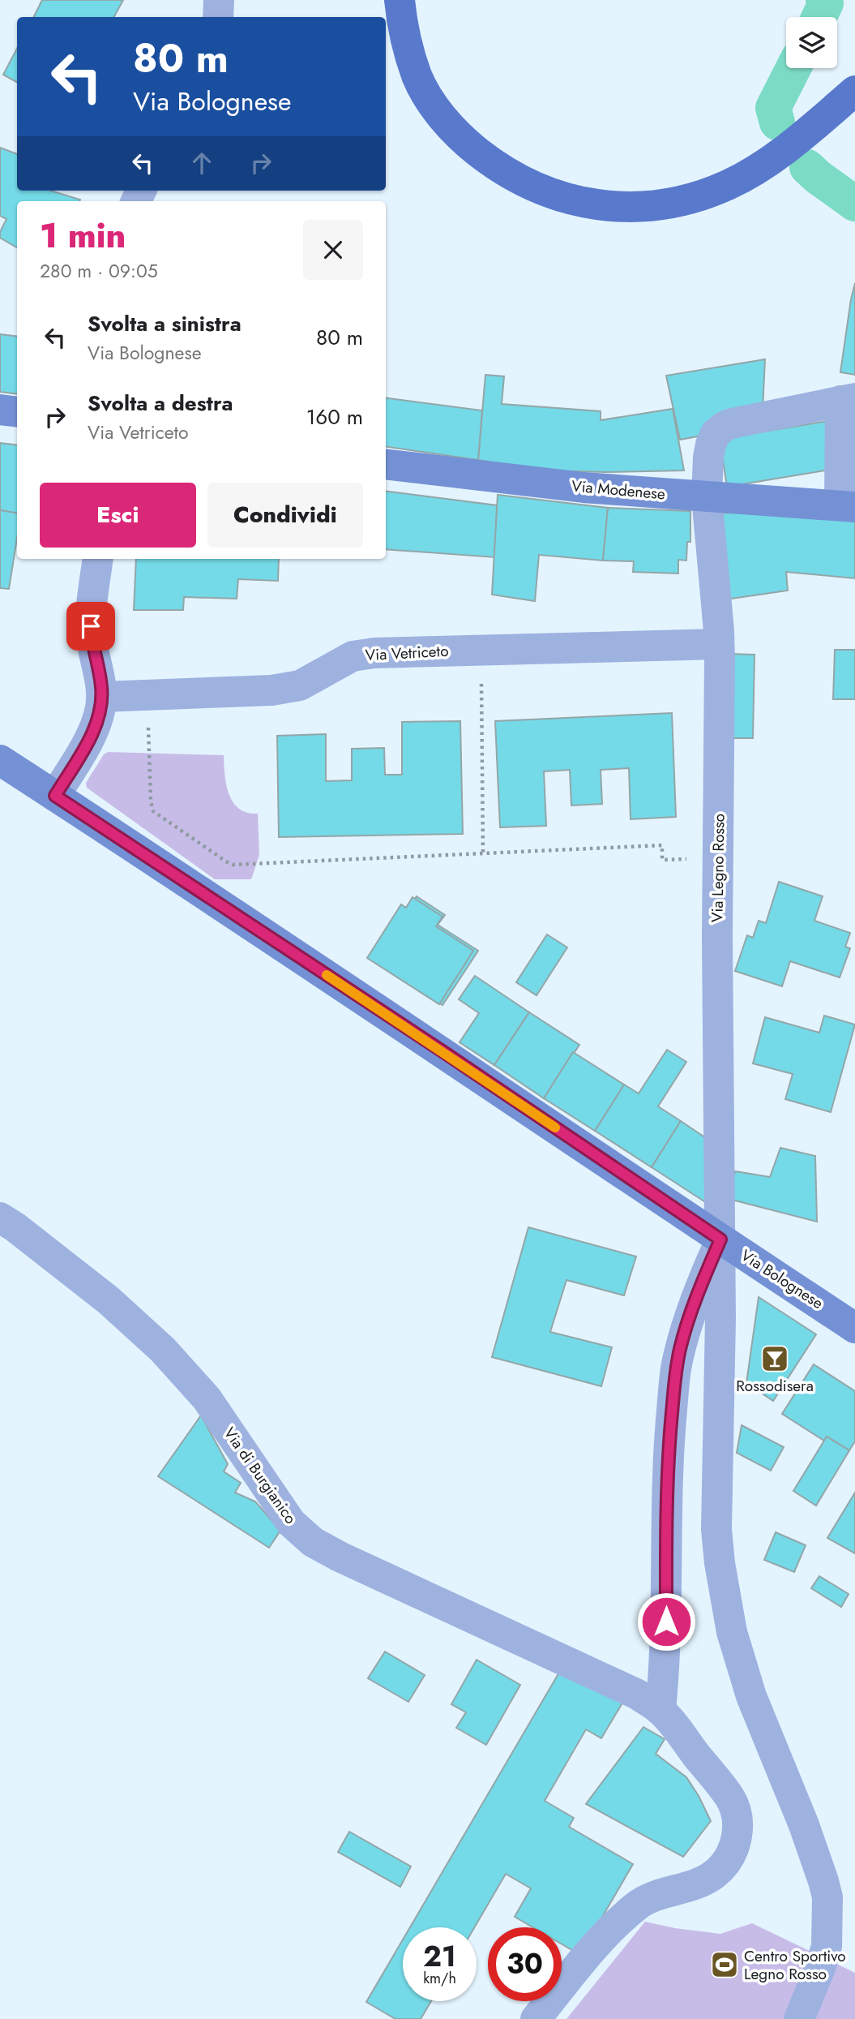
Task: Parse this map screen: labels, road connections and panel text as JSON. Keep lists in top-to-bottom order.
{
  "streets": {
    "main road": ["Via Modenese", "Via Bolognese"],
    "street": ["Via Vetriceto", "Via Legno Rosso", "Via di Burgianico"]
  },
  "crossings": [
    ["Via Modenese", "Via Legno Rosso"],
    ["Via Vetriceto", "Via Legno Rosso"],
    ["Via Legno Rosso", "Via Bolognese"]
  ],
  "places": {
    "bar": ["Rossodisera"],
    "sports": ["Centro Sportivo Legno Rosso"]
  },
  "page": {
    "turn": ["80 m", "Via Bolognese"],
    "heading": ["1 min", "280 m · 09:05"],
    "list": [
      {
        "name": "Svolta a sinistra",
        "note": "Via Bolognese",
        "value": "80 m"
      },
      {
        "name": "Svolta a destra",
        "note": "Via Vetriceto",
        "value": "160 m"
      }
    ],
    "buttons": ["Esci", "Condividi"],
    "speed": "21 km/h",
    "limit": "30"
  }
}
